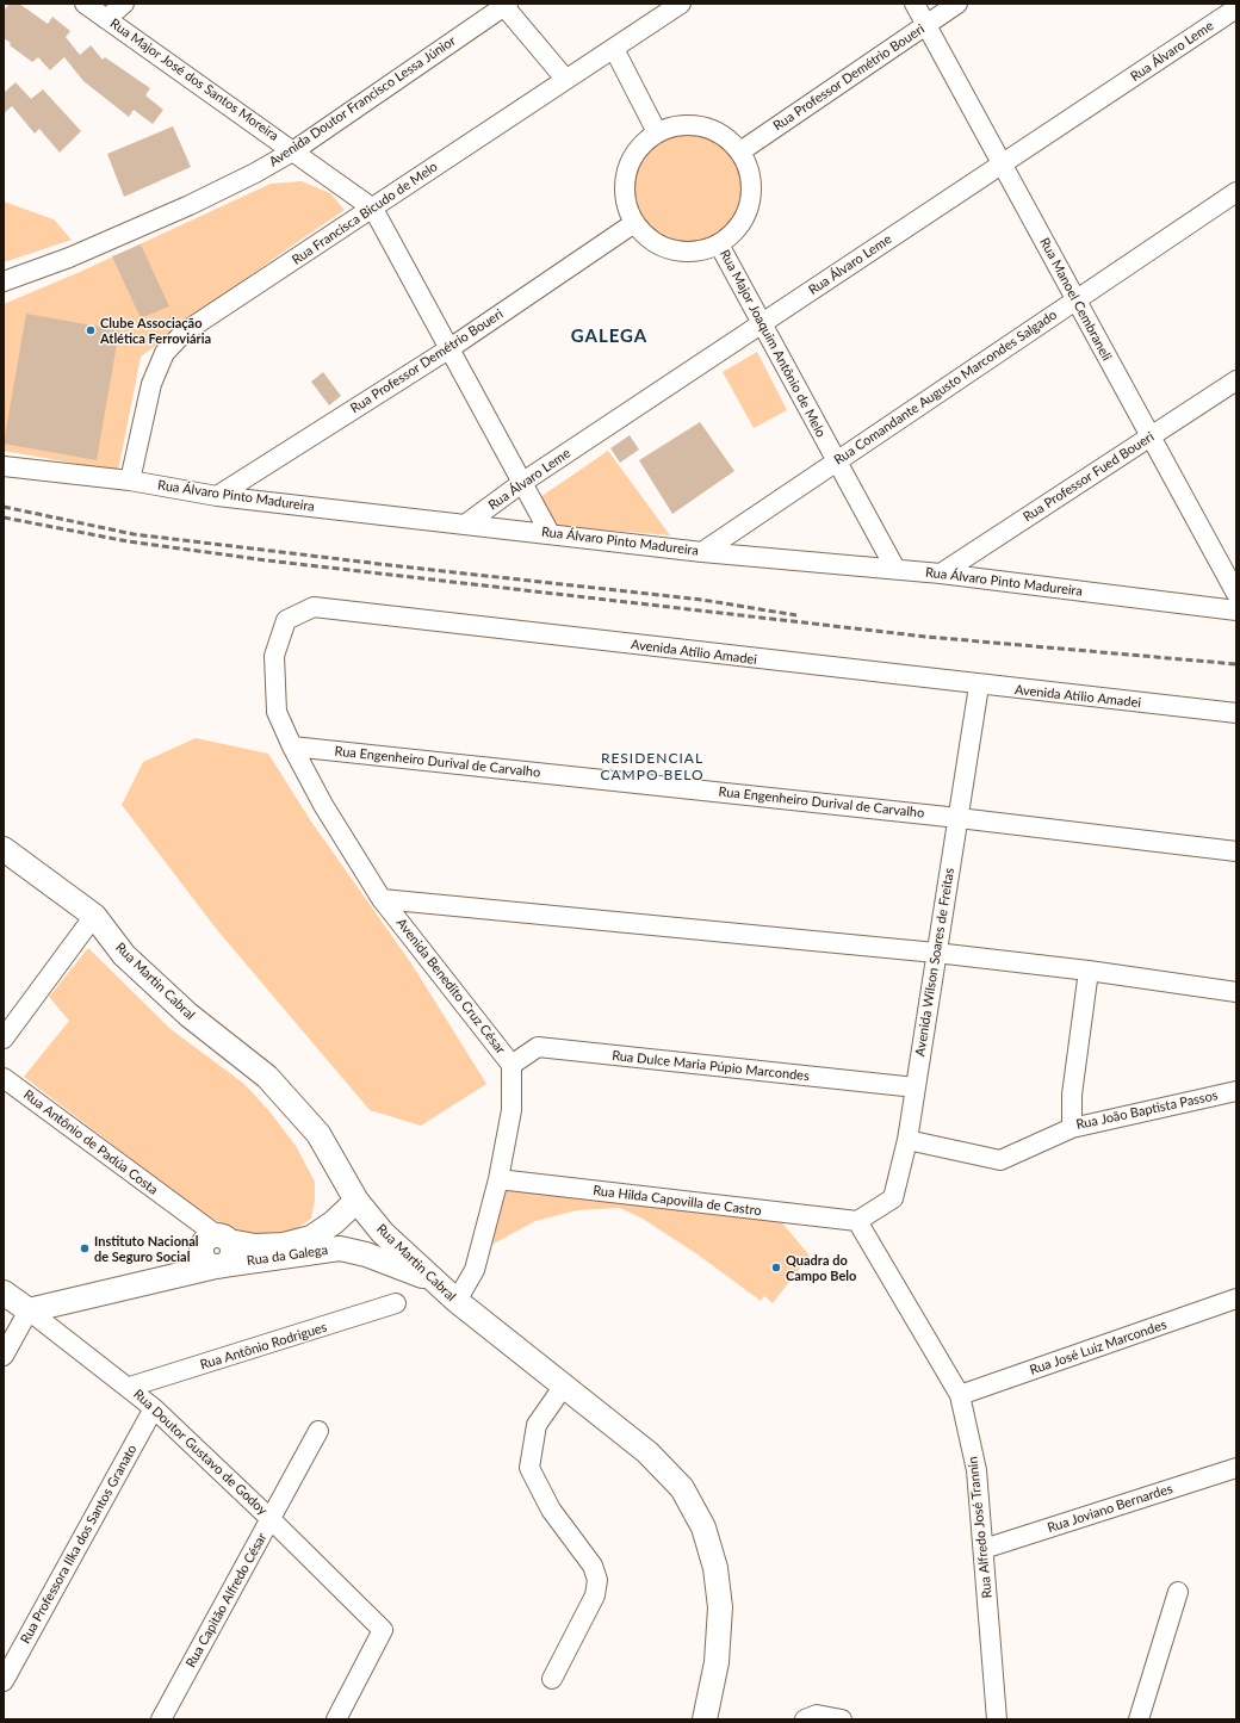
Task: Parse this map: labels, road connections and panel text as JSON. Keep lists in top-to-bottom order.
{
  "streets": {
    "main road": ["Rua Martin Cabral", "Rua da Galega", "Rua Doutor Gustavo de Godoy"],
    "street": [
      "Rua Álvaro Leme",
      "Rua Professor Demétrio Boueri",
      "Rua Major José dos Santos Moreira",
      "Avenida Doutor Francisco Lessa Júnior",
      "Rua Francisca Bicudo de Melo",
      "Rua Manoel Cembraneli",
      "Rua Major Joaquim Antônio de Melo",
      "Rua Comandante Augusto Marcondes Salgado",
      "Rua Professor Fued Boueri",
      "Rua Álvaro Pinto Madureira",
      "Avenida Atílio Amadei",
      "Rua Engenheiro Durival de Carvalho",
      "Avenida Wilson Soares de Freitas",
      "Avenida Benedito Cruz César",
      "Rua Dulce Maria Púpio Marcondes",
      "Rua João Baptista Passos",
      "Rua Antônio de Padúa Costa",
      "Rua Hilda Capovilla de Castro",
      "Rua Antônio Rodrigues",
      "Rua José Luiz Marcondes",
      "Rua Joviano Bernardes",
      "Rua Alfredo José Trannin",
      "Rua Professora Ilka dos Santos Granato",
      "Rua Capitão Alfredo César"
    ]
  },
  "crossings": [
    ["Rua Álvaro Leme", "Rua Manoel Cembraneli"],
    ["Rua Álvaro Leme", "Rua Major Joaquim Antônio de Melo"],
    ["Rua Álvaro Leme", "Rua Álvaro Pinto Madureira"],
    ["Rua Professor Demétrio Boueri", "Rua Manoel Cembraneli"],
    ["Rua Professor Demétrio Boueri", "Rua Major Joaquim Antônio de Melo"],
    ["Rua Professor Demétrio Boueri", "Rua Álvaro Pinto Madureira"],
    ["Rua Major José dos Santos Moreira", "Avenida Doutor Francisco Lessa Júnior"],
    ["Rua Major José dos Santos Moreira", "Rua Francisca Bicudo de Melo"],
    ["Rua Francisca Bicudo de Melo", "Rua Álvaro Pinto Madureira"],
    ["Rua Manoel Cembraneli", "Rua Comandante Augusto Marcondes Salgado"],
    ["Rua Manoel Cembraneli", "Rua Professor Fued Boueri"],
    ["Rua Major Joaquim Antônio de Melo", "Rua Comandante Augusto Marcondes Salgado"],
    ["Rua Major Joaquim Antônio de Melo", "Rua Álvaro Pinto Madureira"],
    ["Rua Comandante Augusto Marcondes Salgado", "Rua Álvaro Pinto Madureira"],
    ["Rua Professor Fued Boueri", "Rua Álvaro Pinto Madureira"],
    ["Avenida Atílio Amadei", "Rua Engenheiro Durival de Carvalho"],
    ["Avenida Atílio Amadei", "Avenida Wilson Soares de Freitas"],
    ["Avenida Atílio Amadei", "Avenida Benedito Cruz César"],
    ["Rua Engenheiro Durival de Carvalho", "Avenida Wilson Soares de Freitas"],
    ["Rua Engenheiro Durival de Carvalho", "Avenida Benedito Cruz César"],
    ["Avenida Wilson Soares de Freitas", "Rua Dulce Maria Púpio Marcondes"],
    ["Avenida Wilson Soares de Freitas", "Rua Hilda Capovilla de Castro"],
    ["Avenida Wilson Soares de Freitas", "Rua Alfredo José Trannin"],
    ["Rua Martin Cabral", "Avenida Benedito Cruz César"],
    ["Rua Martin Cabral", "Rua da Galega"],
    ["Avenida Benedito Cruz César", "Rua Dulce Maria Púpio Marcondes"],
    ["Avenida Benedito Cruz César", "Rua Hilda Capovilla de Castro"],
    ["Rua Antônio de Padúa Costa", "Rua da Galega"],
    ["Rua Hilda Capovilla de Castro", "Rua Alfredo José Trannin"],
    ["Rua da Galega", "Rua Doutor Gustavo de Godoy"],
    ["Rua Antônio Rodrigues", "Rua Doutor Gustavo de Godoy"],
    ["Rua José Luiz Marcondes", "Rua Alfredo José Trannin"],
    ["Rua Doutor Gustavo de Godoy", "Rua Professora Ilka dos Santos Granato"],
    ["Rua Doutor Gustavo de Godoy", "Rua Capitão Alfredo César"],
    ["Rua Joviano Bernardes", "Rua Alfredo José Trannin"]
  ],
  "districts": ["GALEGA", "RESIDENCIAL CAMPO BELO"],
  "places": ["Clube Associação Atlética Ferroviária", "Instituto Nacional de Seguro Social", "Quadra do Campo Belo"]
}
